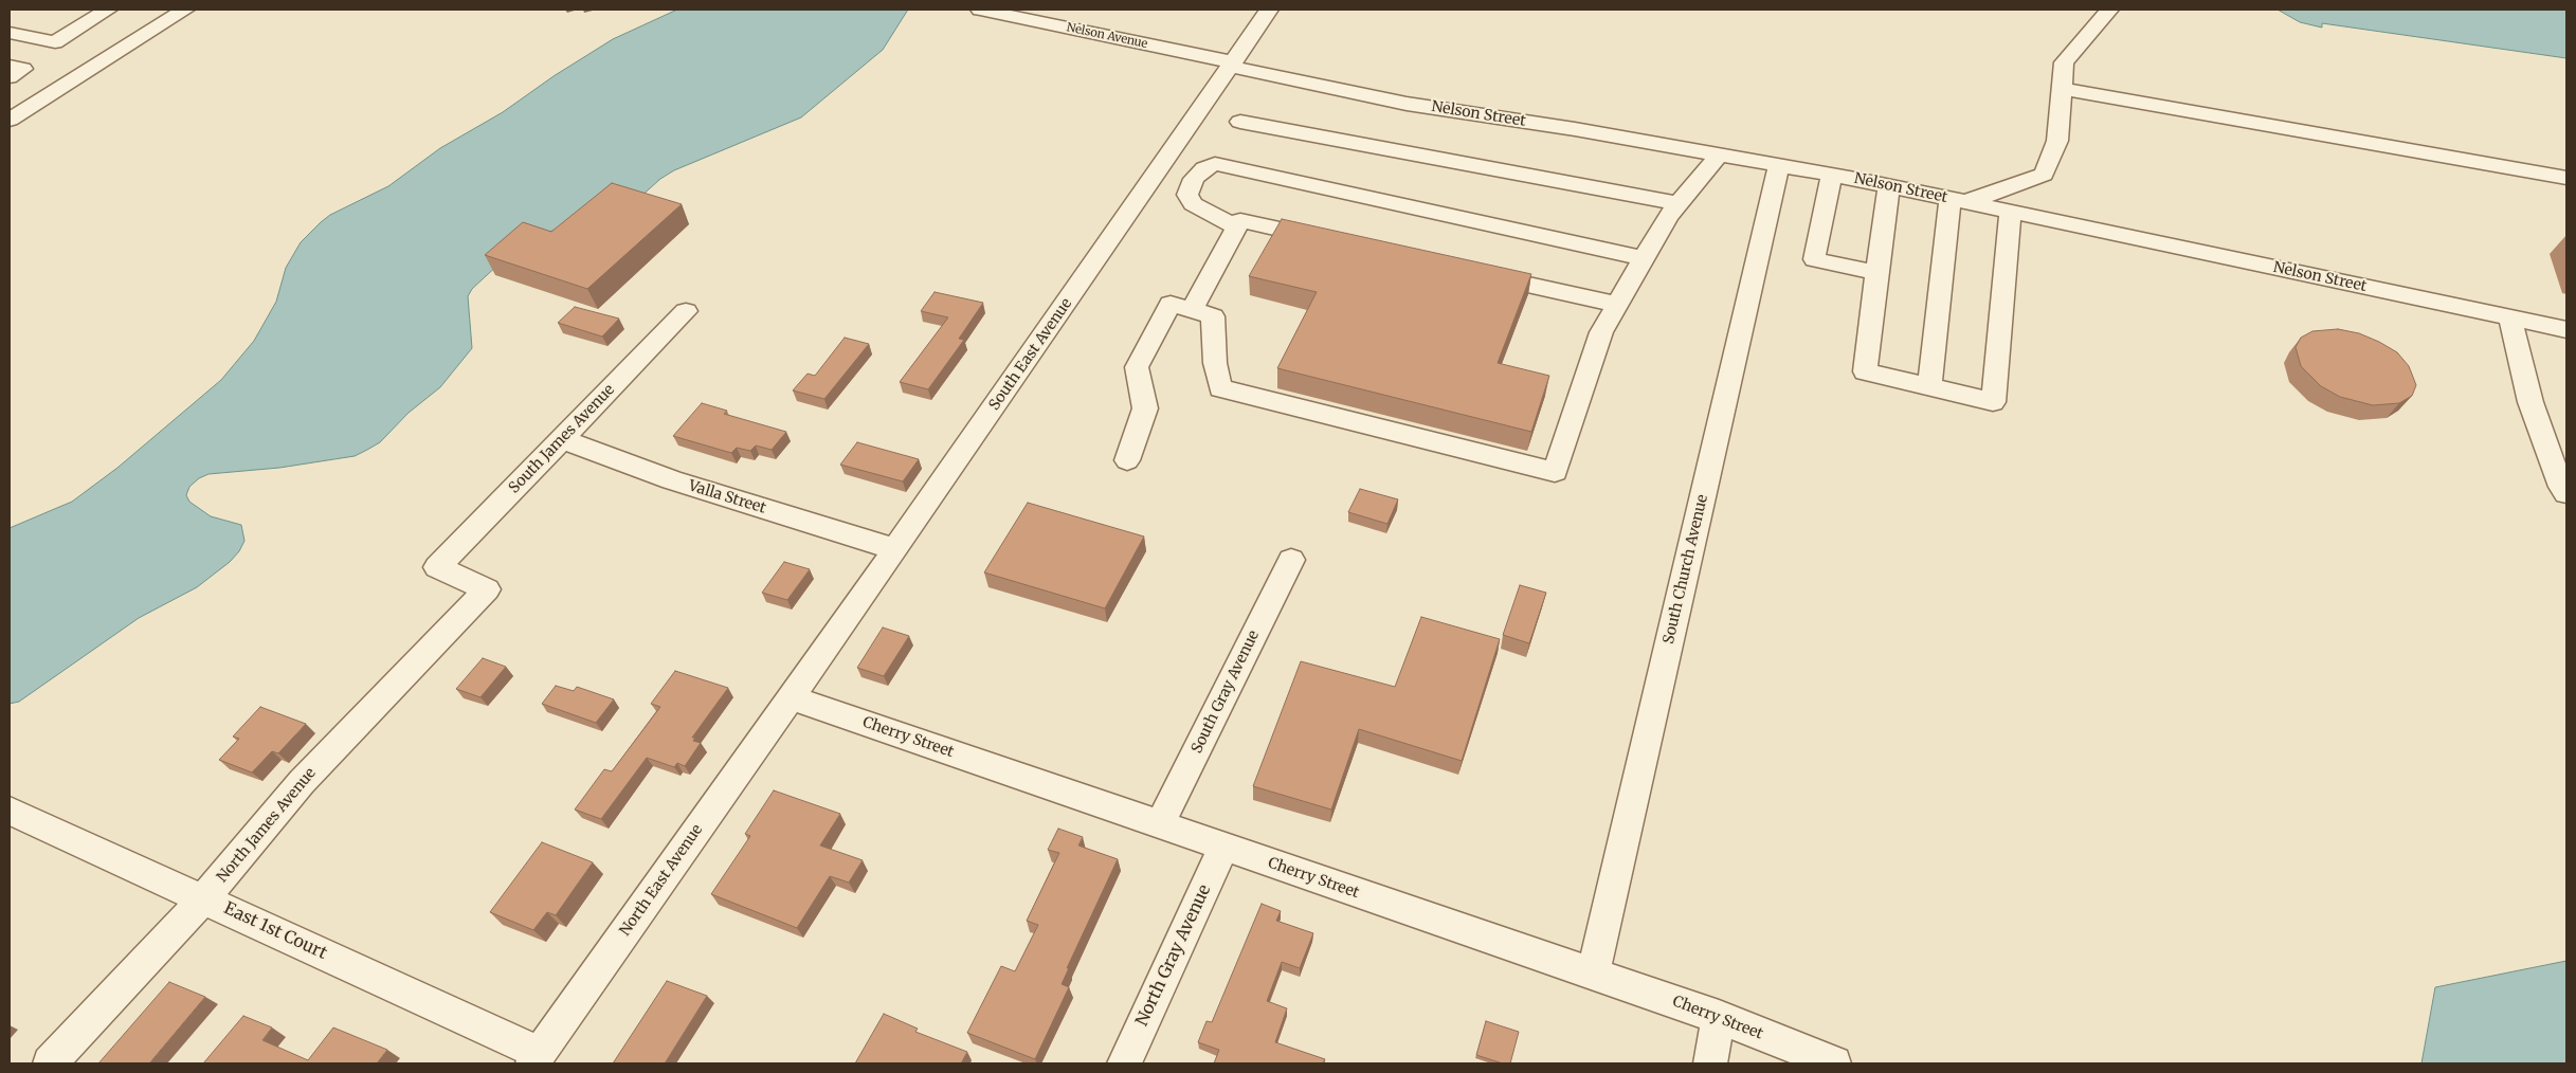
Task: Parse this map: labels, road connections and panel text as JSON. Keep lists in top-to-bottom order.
{
  "streets": {
    "street": [
      "Nelson Avenue",
      "Nelson Street",
      "South East Avenue",
      "South James Avenue",
      "Valla Street",
      "South Church Avenue",
      "South Gray Avenue",
      "Cherry Street",
      "North James Avenue",
      "North East Avenue",
      "East 1st Court",
      "North Gray Avenue"
    ]
  },
  "crossings": [
    ["Nelson Avenue", "Nelson Street"],
    ["Nelson Avenue", "South East Avenue"],
    ["Nelson Street", "South East Avenue"],
    ["Nelson Street", "South Church Avenue"],
    ["South East Avenue", "Valla Street"],
    ["South East Avenue", "Cherry Street"],
    ["South East Avenue", "North East Avenue"],
    ["South James Avenue", "Valla Street"],
    ["South James Avenue", "North James Avenue"],
    ["South Church Avenue", "Cherry Street"],
    ["South Gray Avenue", "Cherry Street"],
    ["Cherry Street", "North East Avenue"],
    ["Cherry Street", "North Gray Avenue"],
    ["North James Avenue", "East 1st Court"],
    ["North East Avenue", "East 1st Court"]
  ]
}
